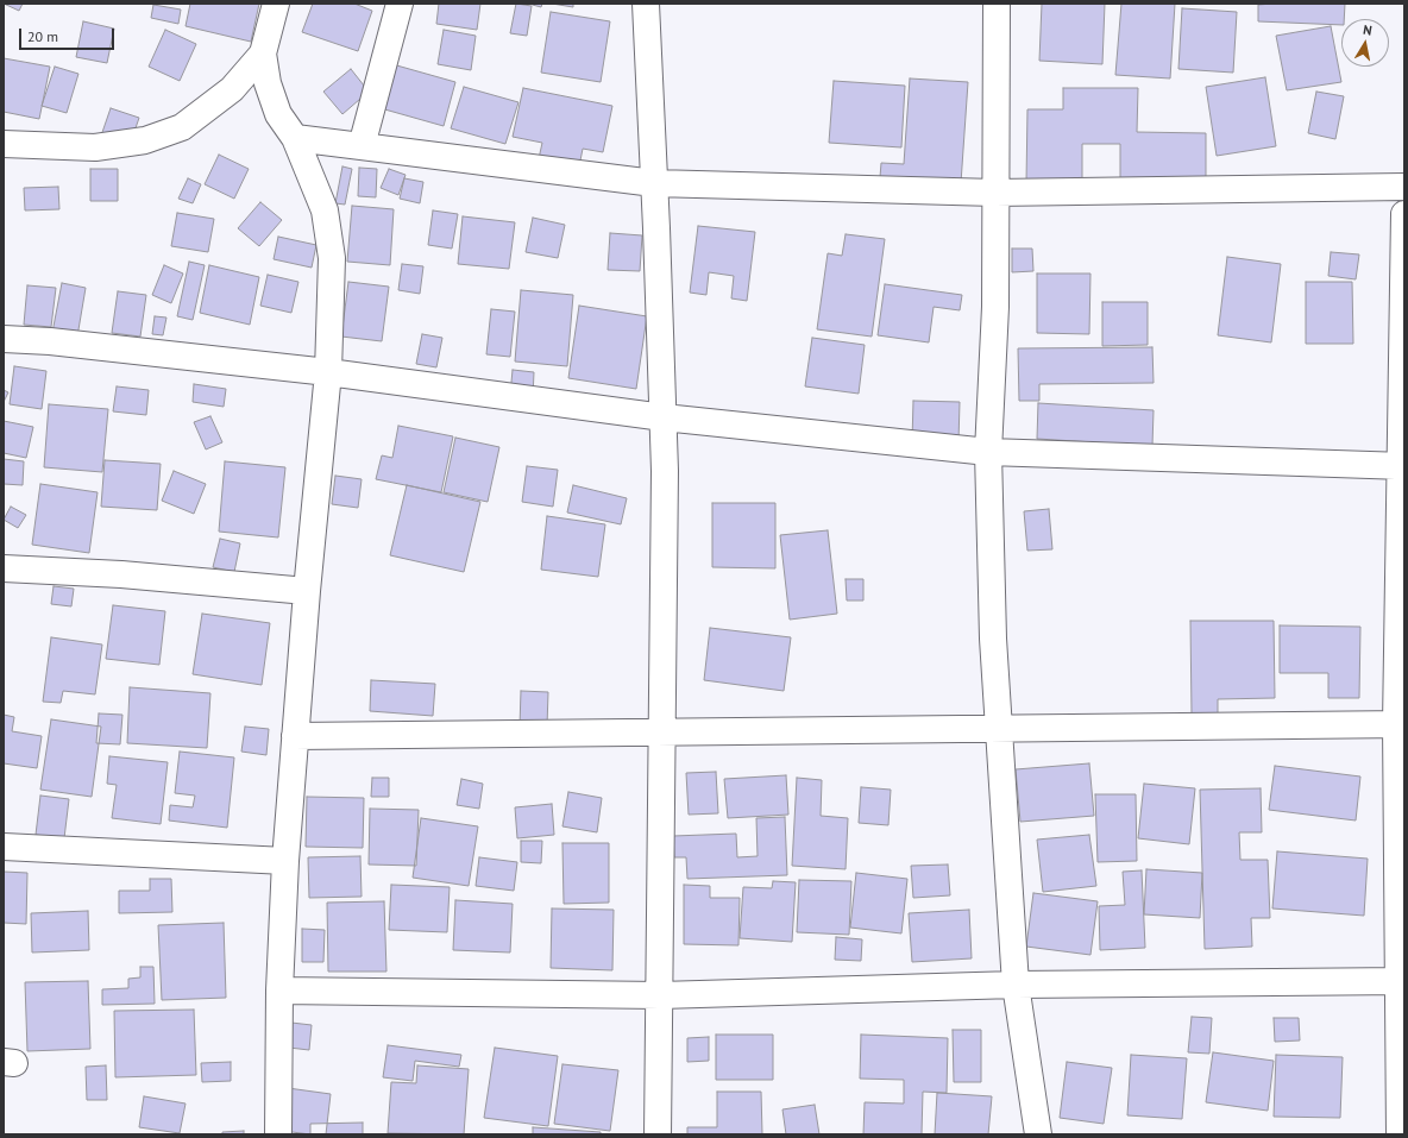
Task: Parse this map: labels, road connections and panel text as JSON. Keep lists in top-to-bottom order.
{
  "scale_bar": "20 m",
  "north": "top"
}
